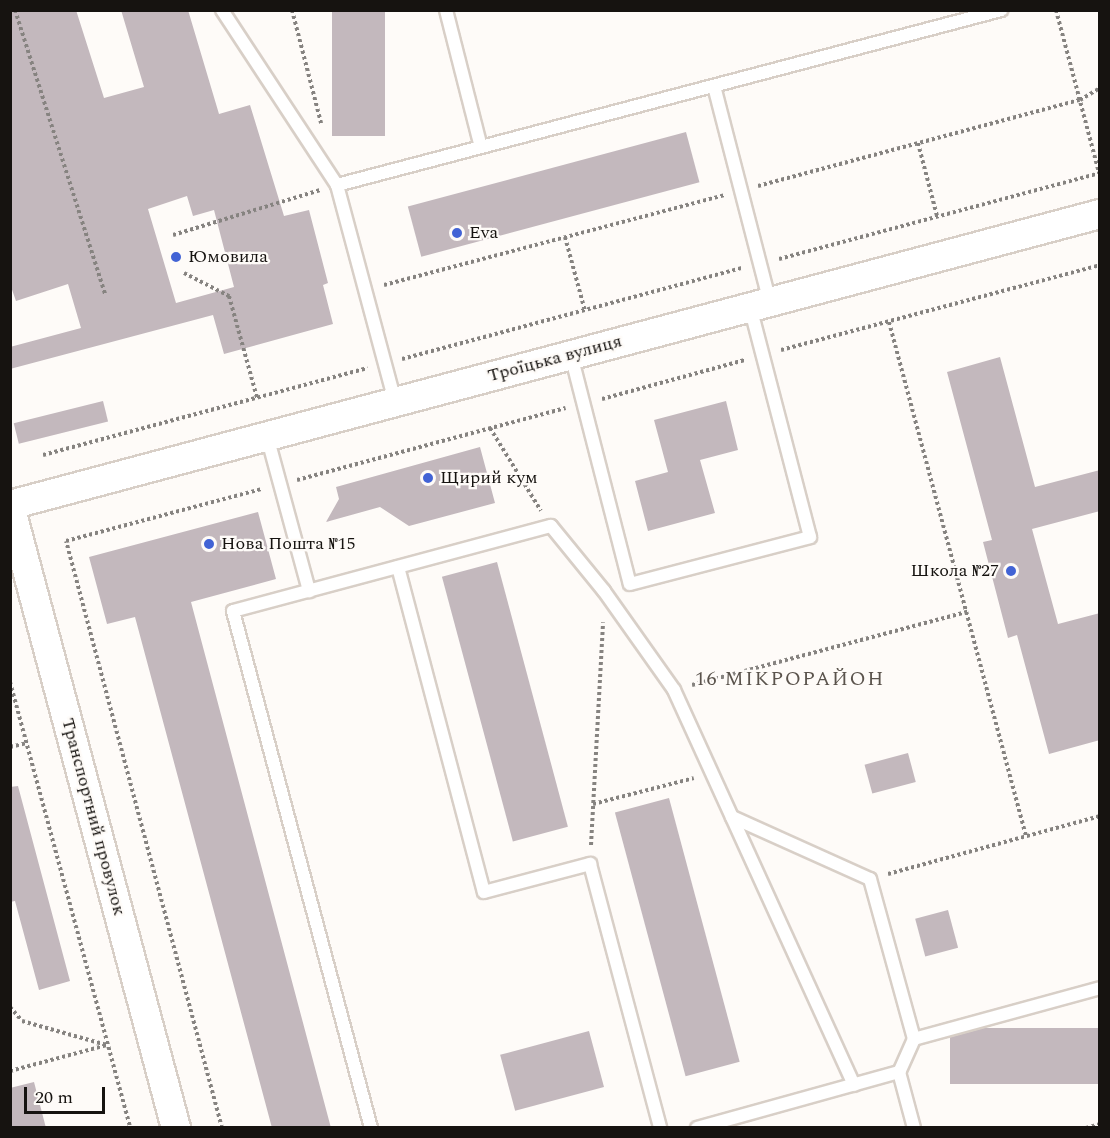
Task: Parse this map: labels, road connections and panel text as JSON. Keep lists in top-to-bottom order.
{
  "streets": {
    "street": ["Троїцька вулиця", "Транспортний провулок"]
  },
  "crossings": [
    ["Троїцька вулиця", "Транспортний провулок"]
  ],
  "districts": ["16 МІКРОРАЙОН"],
  "places": [
    "Eva",
    "Юмовила",
    "Щирий кум",
    "Нова Пошта №15",
    "Школа №27"
  ],
  "scale_bar": "20 m"
}
